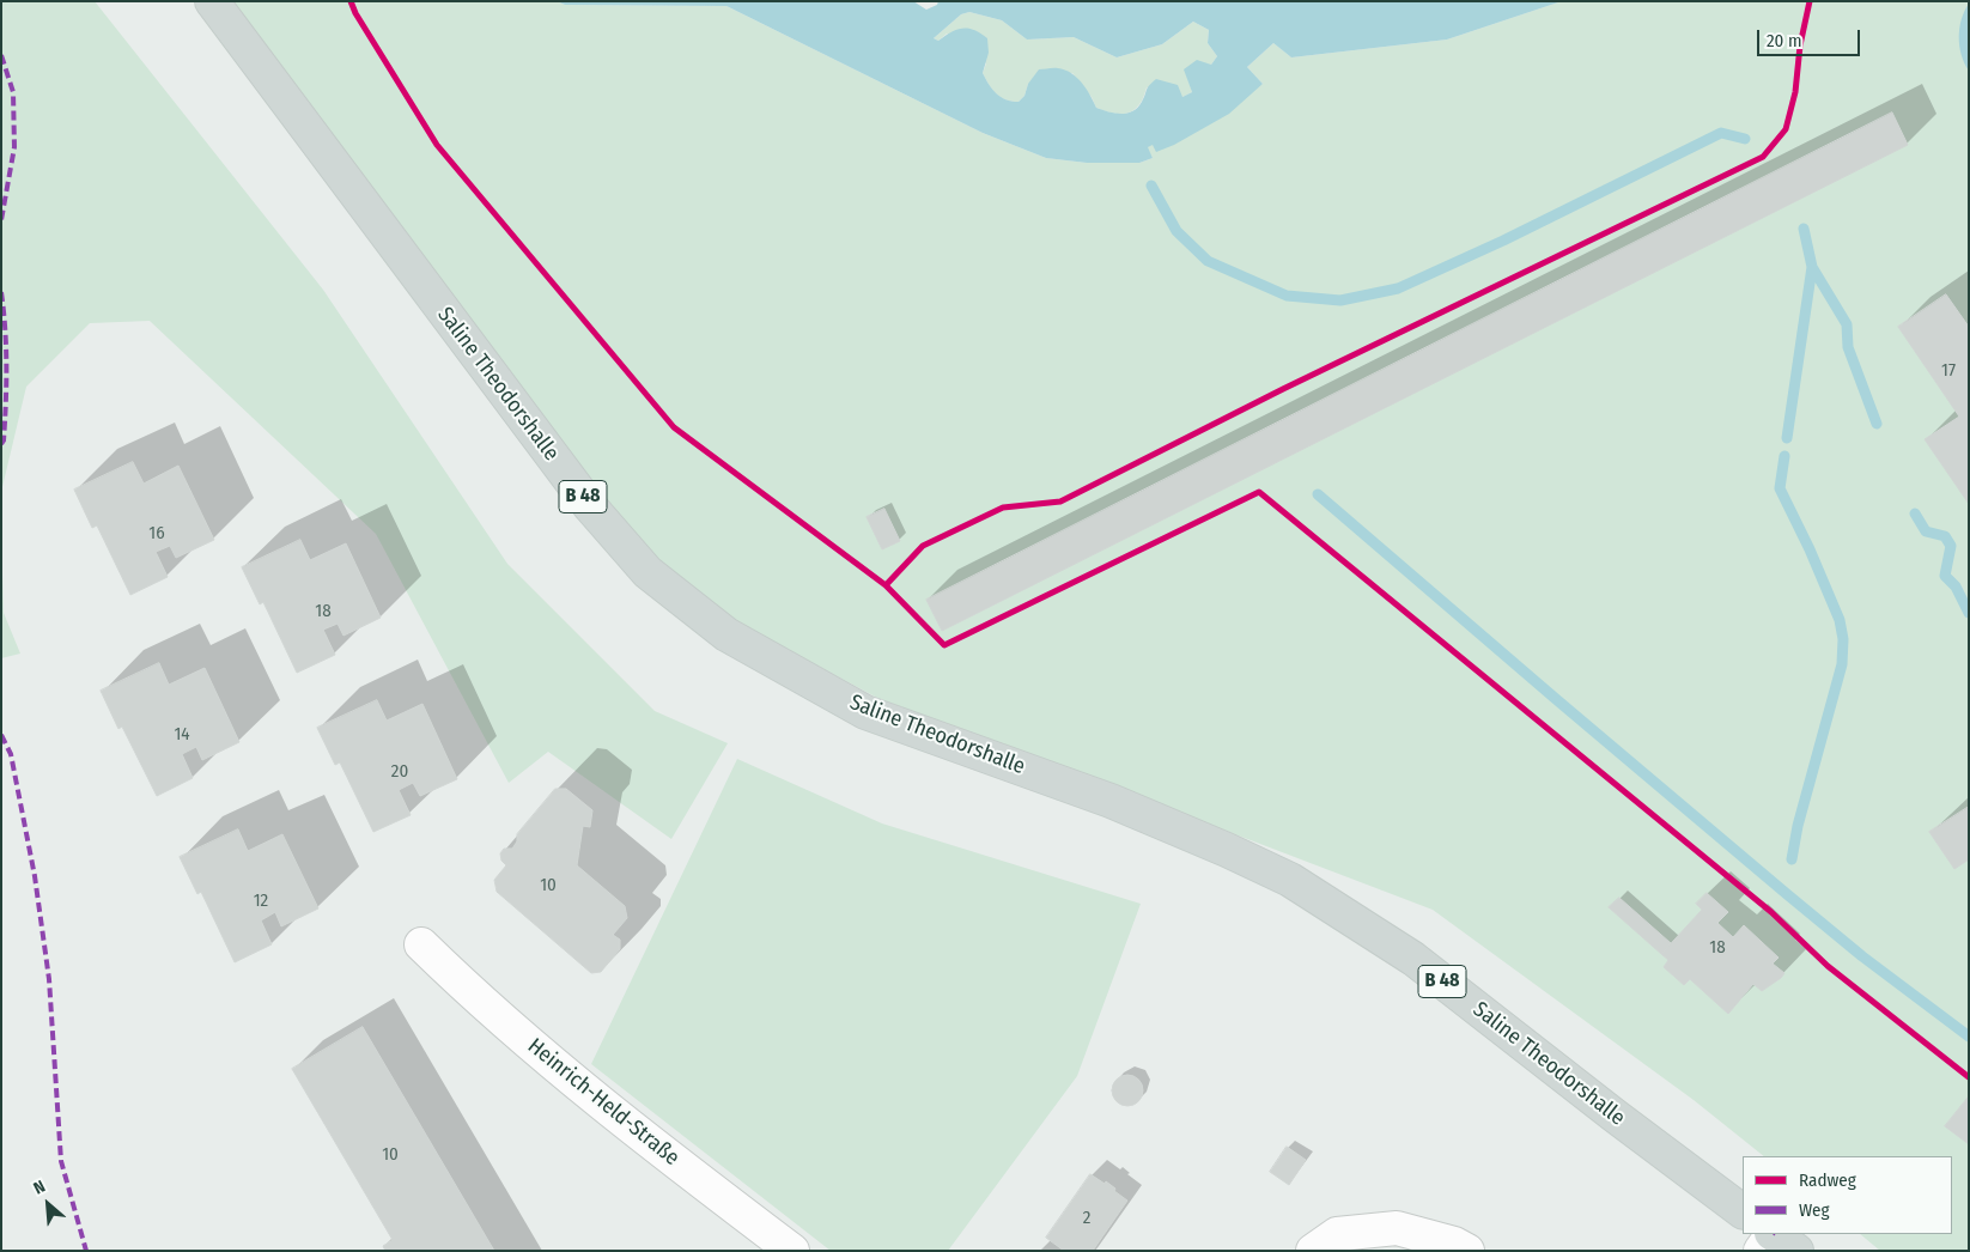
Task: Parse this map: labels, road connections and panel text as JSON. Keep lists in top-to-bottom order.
{
  "streets": {
    "main road": ["Saline Theodorshalle", "B 48"],
    "street": ["Heinrich-Held-Straße"]
  },
  "house_numbers": [
    "17",
    "16",
    "18",
    "14",
    "20",
    "10",
    "12",
    "18",
    "10",
    "2"
  ],
  "legend": ["Radweg", "Weg"],
  "scale_bar": "20 m",
  "north": "top left"
}
